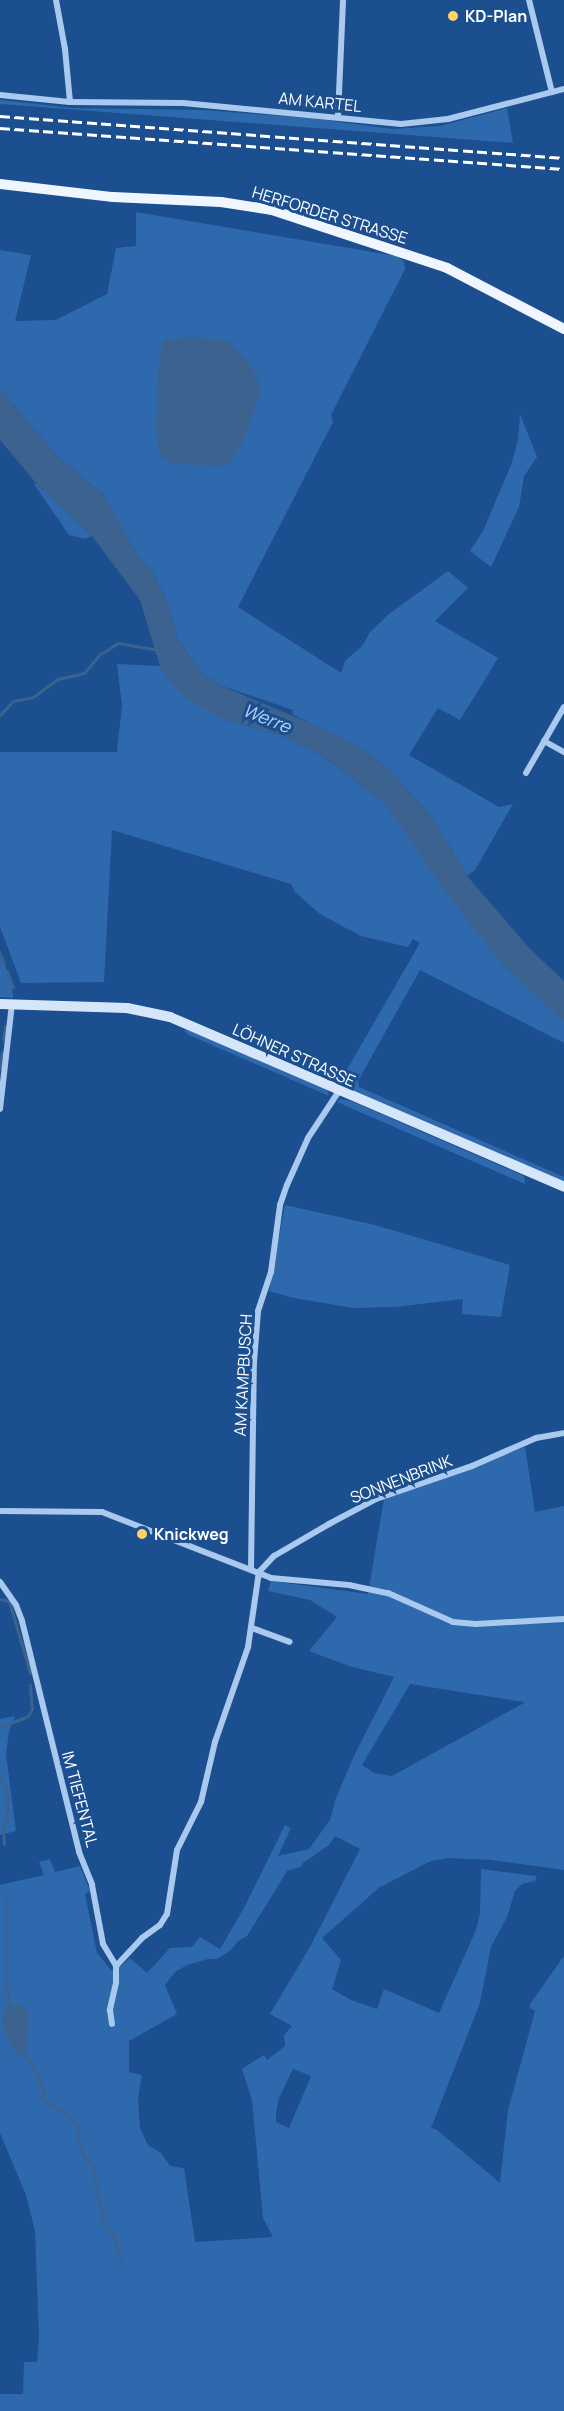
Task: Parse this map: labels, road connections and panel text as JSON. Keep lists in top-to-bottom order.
{
  "streets": {
    "main road": ["HERFORDER STRASSE", "LÖHNER STRASSE"],
    "street": [
      "AM KARTEL",
      "AM KAMPBUSCH",
      "SONNENBRINK",
      "IM TIEFENTAL"
    ]
  },
  "crossings": [
    ["LÖHNER STRASSE", "AM KAMPBUSCH"]
  ],
  "water": ["Werre"],
  "places": ["KD-Plan", "Knickweg"]
}
